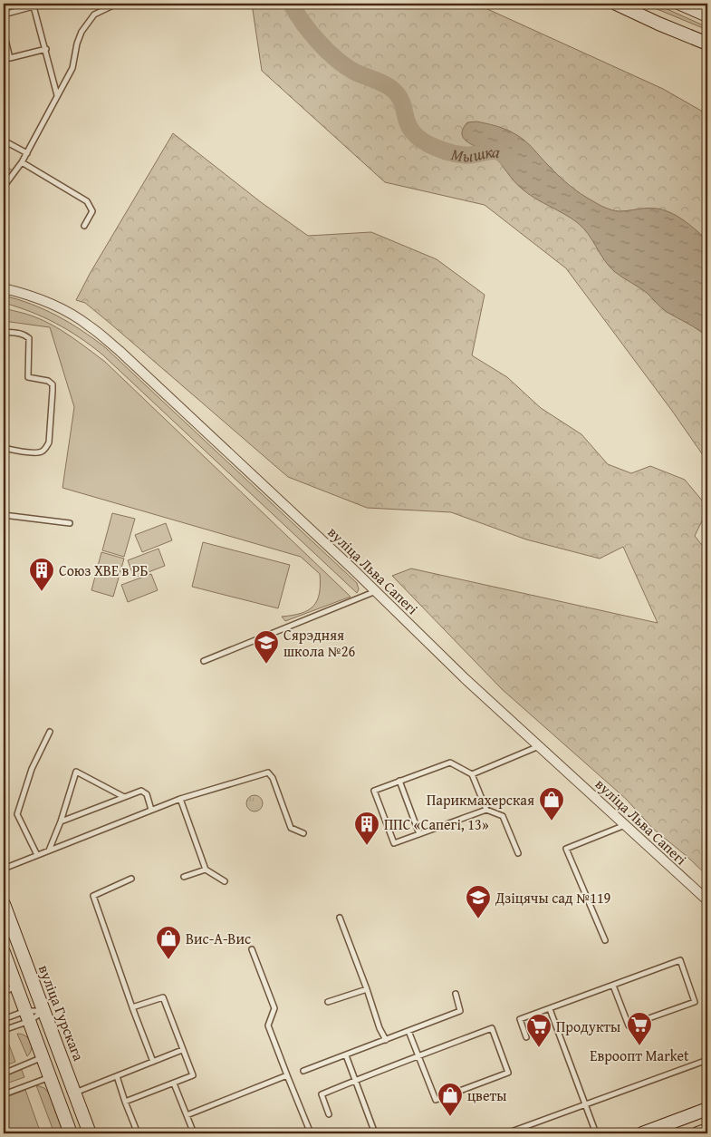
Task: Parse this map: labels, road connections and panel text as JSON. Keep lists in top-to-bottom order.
{
  "streets": {
    "main road": ["вуліца Гурскага"],
    "street": ["вуліца Льва Сапегі"]
  },
  "water": ["Мышка"],
  "places": {
    "building": ["Союз ХВЕ в РБ", "ППС «Сапегі, 13»"],
    "school or university": ["Сярэдняя школа №26", "Дзіцячы сад №119"],
    "shop": ["Парикмахерская", "Вис-А-Вис", "цветы"],
    "supermarket": ["Евроопт Market", "Продукты"]
  }
}
